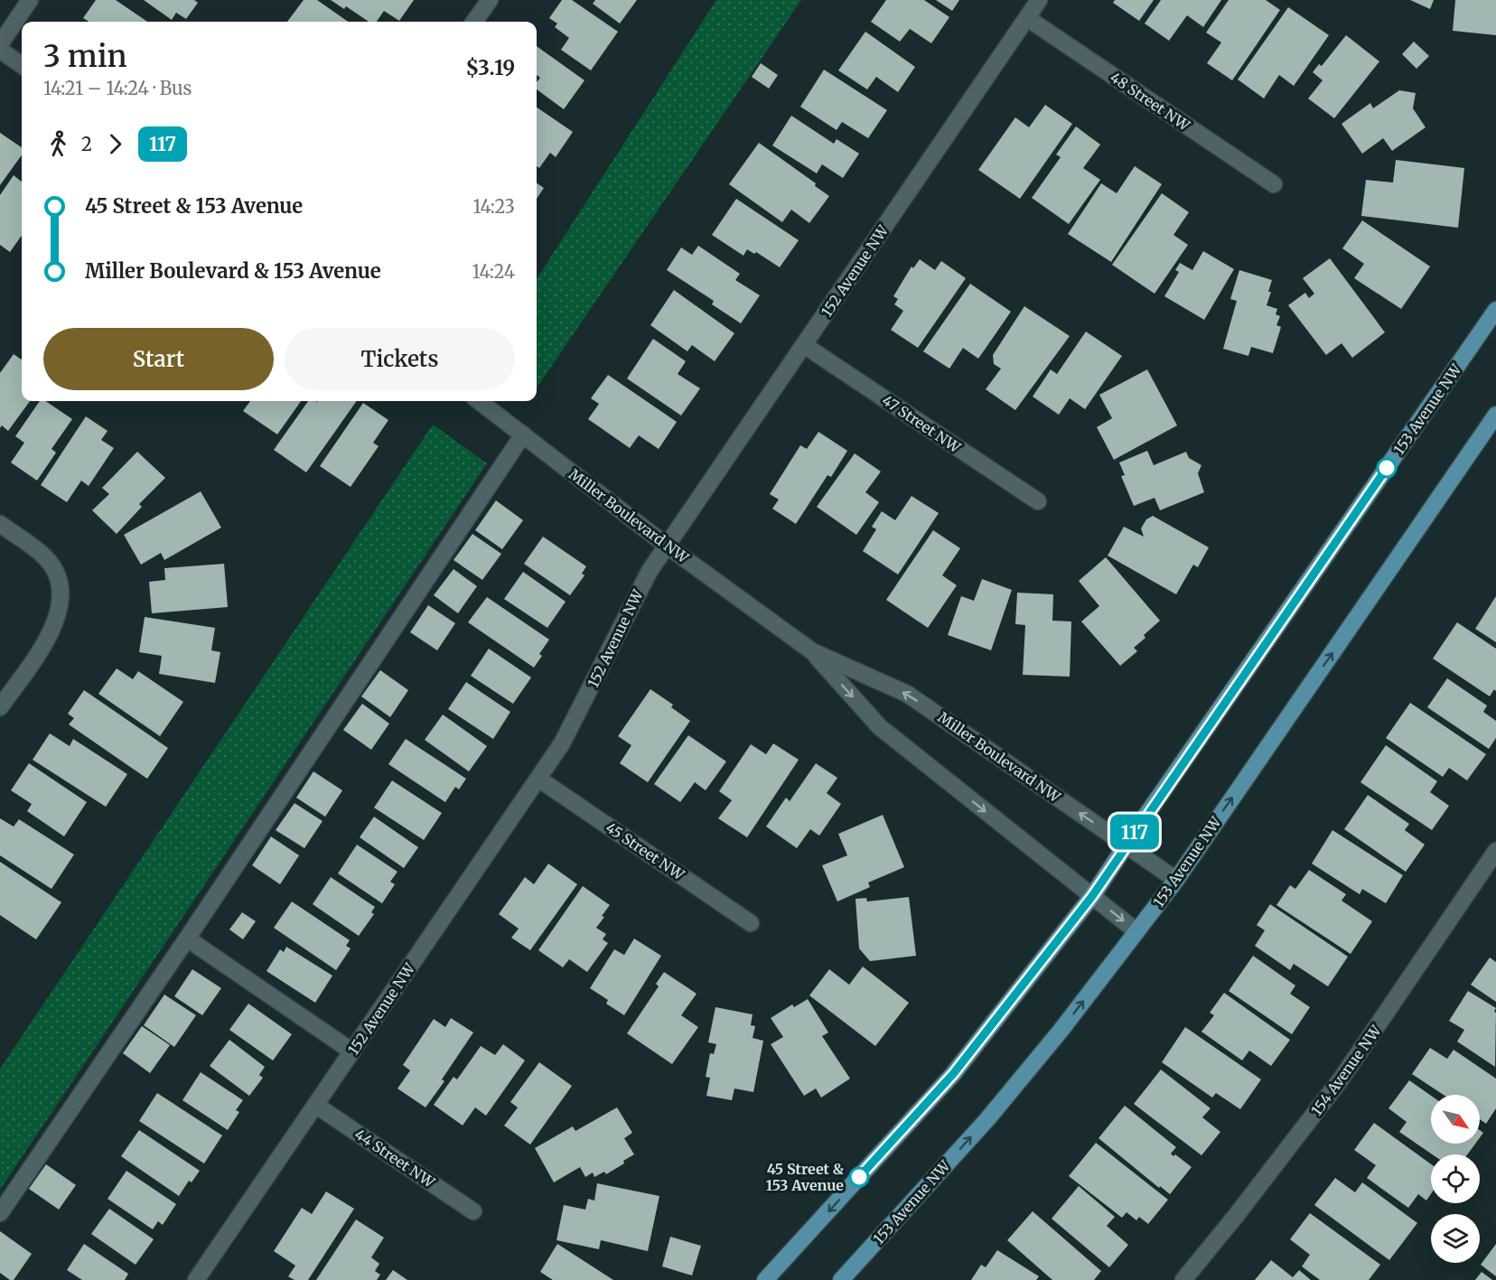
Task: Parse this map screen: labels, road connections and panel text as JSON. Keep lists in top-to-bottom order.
{
  "streets": {
    "main road": ["153 Avenue NW"],
    "street": [
      "48 Street NW",
      "152 Avenue NW",
      "47 Street NW",
      "Miller Boulevard NW",
      "45 Street NW",
      "154 Avenue NW",
      "44 Street NW"
    ]
  },
  "crossings": [
    ["48 Street NW", "152 Avenue NW"],
    ["152 Avenue NW", "47 Street NW"],
    ["152 Avenue NW", "Miller Boulevard NW"],
    ["152 Avenue NW", "45 Street NW"],
    ["152 Avenue NW", "44 Street NW"],
    ["153 Avenue NW", "Miller Boulevard NW"]
  ],
  "places": ["45 Street & 153 Avenue"],
  "lines": ["bus line 117"],
  "north": "bottom right",
  "page": {
    "on_map": "117",
    "heading": ["3 min", "14:21 – 14:24 · Bus", "$3.19"],
    "legs": ["2", "117"],
    "list": [
      {
        "name": "45 Street & 153 Avenue",
        "value": "14:23"
      },
      {
        "name": "Miller Boulevard & 153 Avenue",
        "value": "14:24"
      }
    ],
    "buttons": ["Start", "Tickets"]
  }
}
